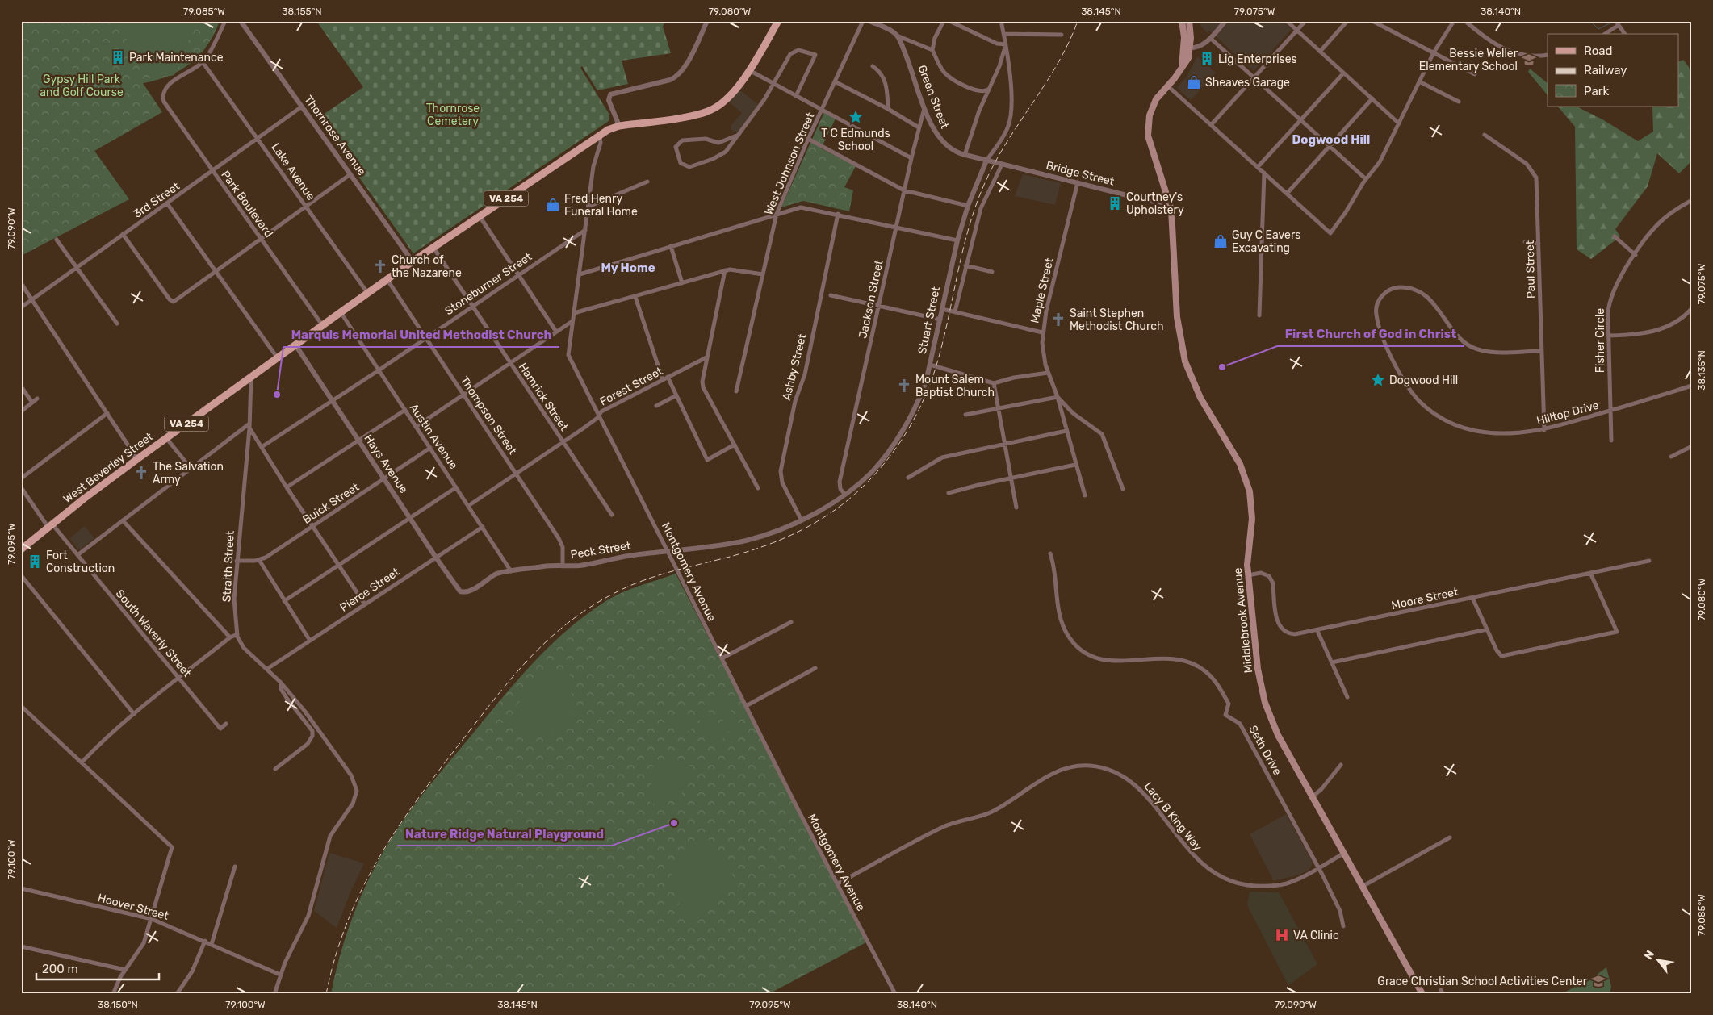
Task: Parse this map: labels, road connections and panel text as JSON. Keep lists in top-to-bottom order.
{
  "streets": {
    "main road": ["VA 254", "West Beverley Street", "Middlebrook Avenue"],
    "street": [
      "Green Street",
      "Thornrose Avenue",
      "West Johnson Street",
      "Lake Avenue",
      "Bridge Street",
      "3rd Street",
      "Park Boulevard",
      "Paul Street",
      "Stoneburner Street",
      "Maple Street",
      "Jackson Street",
      "Stuart Street",
      "Fisher Circle",
      "Ashby Street",
      "Forest Street",
      "Hamrick Street",
      "Hilltop Drive",
      "Thompson Street",
      "Austin Avenue",
      "Hays Avenue",
      "Buick Street",
      "Peck Street",
      "Straith Street",
      "Montgomery Avenue",
      "Pierce Street",
      "Moore Street",
      "South Waverly Street",
      "Seth Drive",
      "Lacy B King Way",
      "Hoover Street"
    ]
  },
  "crossings": [
    ["Green Street", "Bridge Street"],
    ["Green Street", "Jackson Street"],
    ["Green Street", "Stuart Street"],
    ["Thornrose Avenue", "3rd Street"],
    ["Thornrose Avenue", "West Beverley Street"],
    ["Lake Avenue", "3rd Street"],
    ["Lake Avenue", "Park Boulevard"],
    ["Lake Avenue", "West Beverley Street"],
    ["Bridge Street", "Maple Street"],
    ["Bridge Street", "Stuart Street"],
    ["Bridge Street", "Middlebrook Avenue"],
    ["3rd Street", "Park Boulevard"],
    ["Park Boulevard", "West Beverley Street"],
    ["Paul Street", "Hilltop Drive"],
    ["Stoneburner Street", "Hamrick Street"],
    ["Stoneburner Street", "Thompson Street"],
    ["Stoneburner Street", "Austin Avenue"],
    ["Stoneburner Street", "Hays Avenue"],
    ["Stoneburner Street", "Montgomery Avenue"],
    ["Jackson Street", "Stuart Street"],
    ["Stuart Street", "Ashby Street"],
    ["Stuart Street", "Peck Street"],
    ["Stuart Street", "Montgomery Avenue"],
    ["Fisher Circle", "Hilltop Drive"],
    ["Forest Street", "Hamrick Street"],
    ["Forest Street", "Thompson Street"],
    ["Forest Street", "Austin Avenue"],
    ["Forest Street", "Montgomery Avenue"],
    ["Hamrick Street", "West Beverley Street"],
    ["Thompson Street", "West Beverley Street"],
    ["Thompson Street", "Peck Street"],
    ["Austin Avenue", "West Beverley Street"],
    ["Austin Avenue", "Buick Street"],
    ["Austin Avenue", "Peck Street"],
    ["Austin Avenue", "Pierce Street"],
    ["Hays Avenue", "West Beverley Street"],
    ["Hays Avenue", "Buick Street"],
    ["Hays Avenue", "Peck Street"],
    ["Hays Avenue", "Pierce Street"],
    ["West Beverley Street", "Straith Street"],
    ["West Beverley Street", "Montgomery Avenue"],
    ["West Beverley Street", "South Waverly Street"],
    ["Buick Street", "Straith Street"],
    ["Peck Street", "Montgomery Avenue"],
    ["Straith Street", "Pierce Street"],
    ["Straith Street", "Hoover Street"],
    ["Montgomery Avenue", "Lacy B King Way"],
    ["Moore Street", "Middlebrook Avenue"],
    ["Middlebrook Avenue", "Lacy B King Way"],
    ["Seth Drive", "Lacy B King Way"]
  ],
  "districts": ["Dogwood Hill", "My Home"],
  "parks": ["Gypsy Hill Park and Golf Course", "Thornrose Cemetery"],
  "places": {
    "building": [
      "Park Maintenance",
      "Lig Enterprises",
      "Courtney's Upholstery",
      "Fort Construction"
    ],
    "school or university": ["Bessie Weller Elementary School", "Grace Christian School Activities Center"],
    "shop": ["Sheaves Garage", "Fred Henry Funeral Home", "Guy C Eavers Excavating"],
    "place": ["T C Edmunds School", "Dogwood Hill"],
    "church": [
      "Church of the Nazarene",
      "Saint Stephen Methodist Church",
      "Mount Salem Baptist Church",
      "The Salvation Army"
    ],
    "other": ["First Church of God in Christ", "Marquis Memorial United Methodist Church", "Nature Ridge Natural Playground"],
    "hospital": ["VA Clinic"]
  },
  "legend": ["Road", "Railway", "Park"],
  "scale_bar": "200 m",
  "north": "top left",
  "coordinates": [
    "79.085°W",
    "38.155°N",
    "79.080°W",
    "38.145°N",
    "79.075°W",
    "38.140°N",
    "79.090°W",
    "38.135°N",
    "79.095°W",
    "79.100°W",
    "38.150°N"
  ]
}
